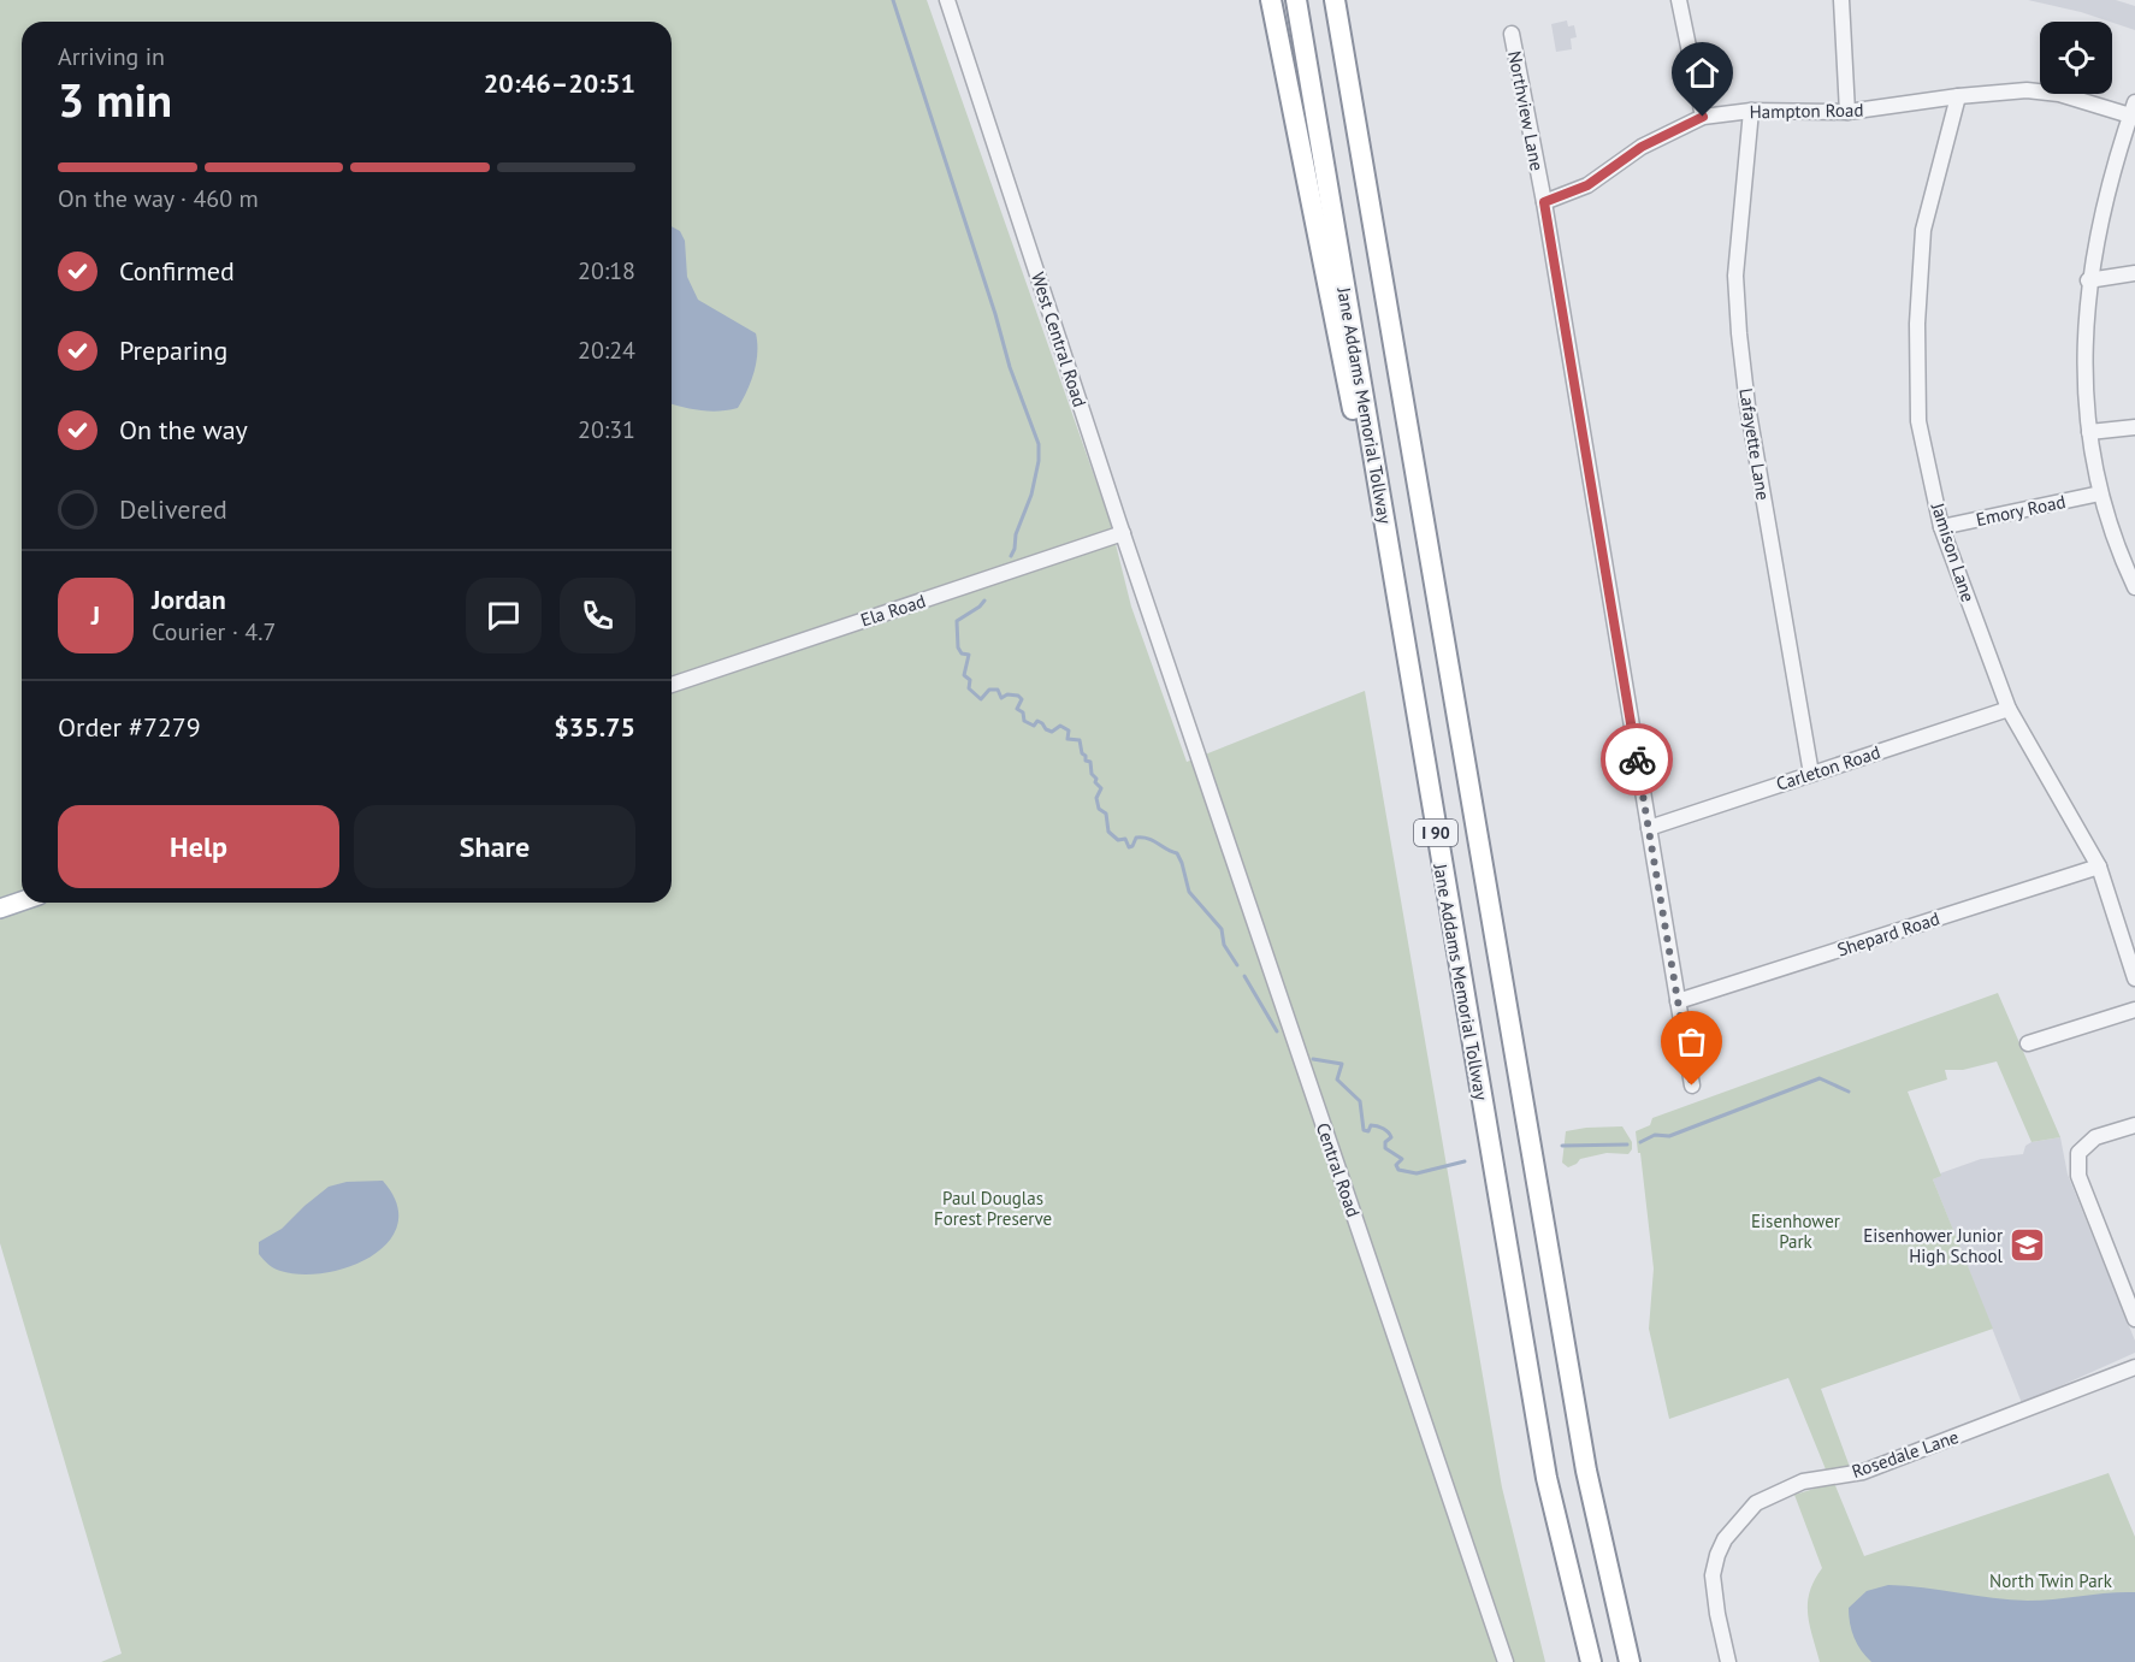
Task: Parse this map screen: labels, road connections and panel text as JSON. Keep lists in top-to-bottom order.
{
  "streets": {
    "highway": ["Jane Addams Memorial Tollway", "I 90"],
    "street": [
      "Northview Lane",
      "Hampton Road",
      "West Central Road",
      "Lafayette Lane",
      "Emory Road",
      "Jamison Lane",
      "Ela Road",
      "Carleton Road",
      "Shepard Road",
      "Central Road",
      "Rosedale Lane"
    ]
  },
  "crossings": [
    ["Northview Lane", "Hampton Road"],
    ["Northview Lane", "Carleton Road"],
    ["Northview Lane", "Shepard Road"],
    ["Hampton Road", "Lafayette Lane"],
    ["Hampton Road", "Jamison Lane"],
    ["West Central Road", "Ela Road"],
    ["West Central Road", "Central Road"],
    ["Lafayette Lane", "Carleton Road"],
    ["Emory Road", "Jamison Lane"],
    ["Jamison Lane", "Carleton Road"],
    ["Jamison Lane", "Shepard Road"]
  ],
  "parks": ["Paul Douglas Forest Preserve", "Eisenhower Park", "North Twin Park"],
  "places": {
    "school or university": ["Eisenhower Junior High School"]
  },
  "page": {
    "heading": ["3 min", "Arriving in", "20:46–20:51"],
    "panel": [
      "Jordan",
      "Courier · 4.7",
      "Order #7279",
      "$35.75"
    ],
    "bar": "On the way · 460 m",
    "list": [
      ["Confirmed", "20:18"],
      ["Preparing", "20:24"],
      ["On the way", "20:31"],
      "Delivered"
    ],
    "round": "J",
    "buttons": ["Help", "Share"]
  }
}
